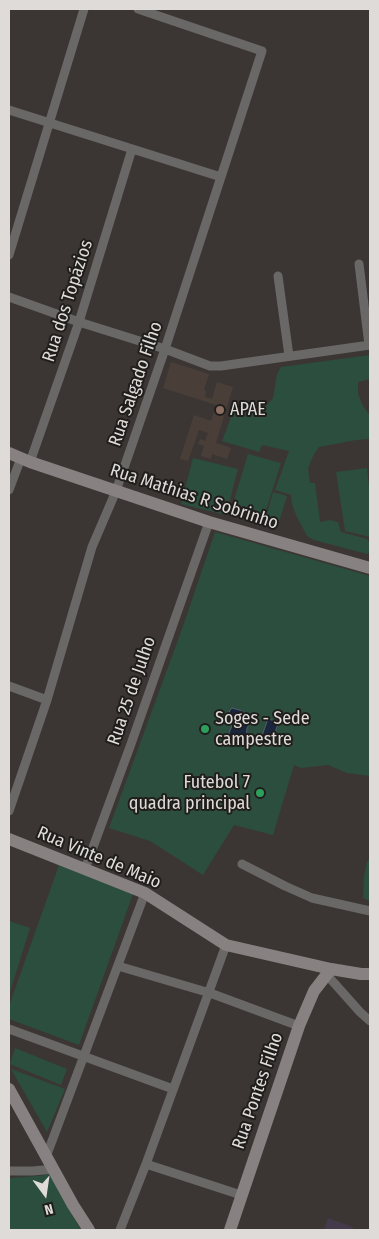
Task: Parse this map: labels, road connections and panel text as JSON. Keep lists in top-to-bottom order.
{
  "streets": {
    "street": [
      "Rua dos Topázios",
      "Rua Salgado Filho",
      "Rua Mathias R Sobrinho",
      "Rua 25 de Julho",
      "Rua Vinte de Maio",
      "Rua Pontes Filho"
    ]
  },
  "crossings": [
    ["Rua dos Topázios", "Rua Mathias R Sobrinho"],
    ["Rua Salgado Filho", "Rua Mathias R Sobrinho"],
    ["Rua Mathias R Sobrinho", "Rua 25 de Julho"],
    ["Rua 25 de Julho", "Rua Vinte de Maio"],
    ["Rua Vinte de Maio", "Rua Pontes Filho"]
  ],
  "places": ["APAE", "Soges - Sede campestre", "Futebol 7 quadra principal"],
  "north": "bottom"
}
